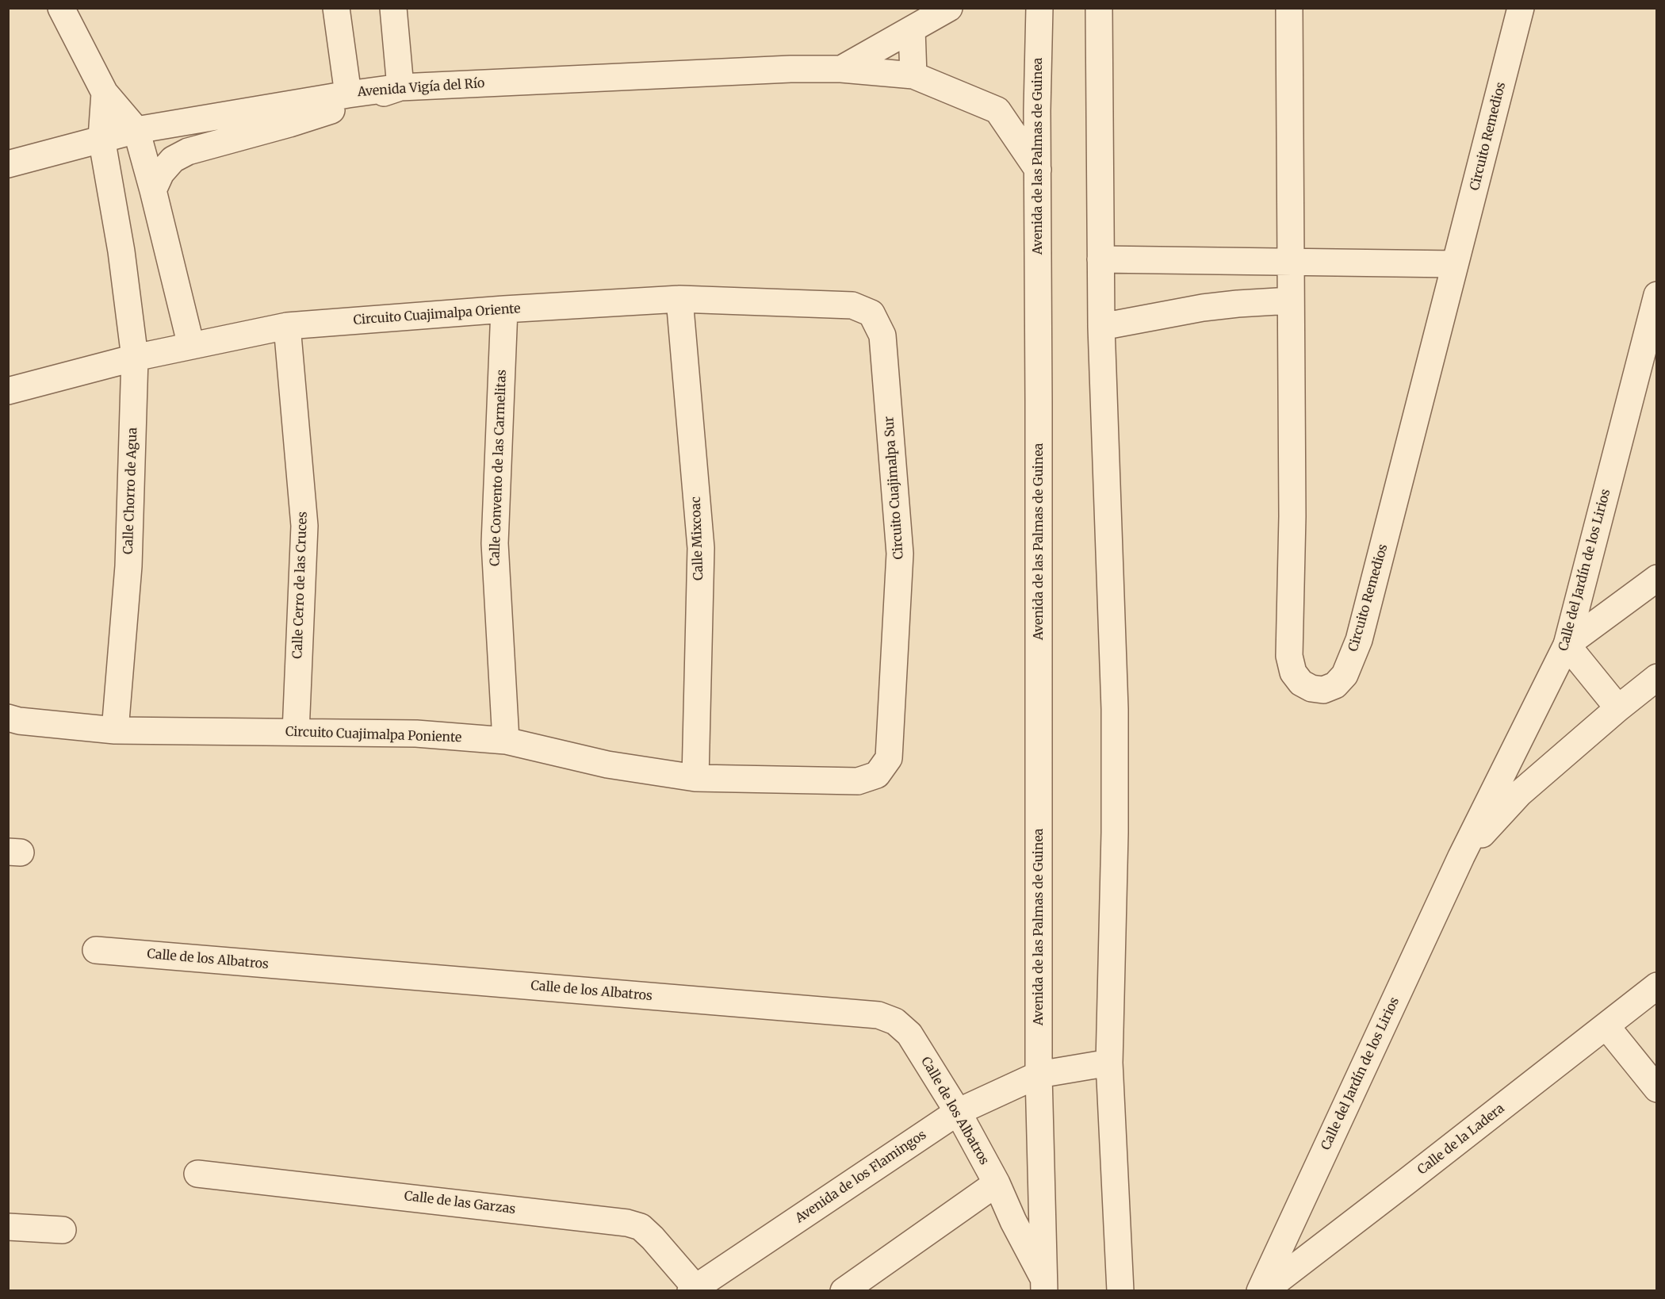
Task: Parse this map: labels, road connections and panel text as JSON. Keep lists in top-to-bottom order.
{
  "streets": {
    "street": [
      "Avenida Vigía del Río",
      "Circuito Remedios",
      "Avenida de las Palmas de Guinea",
      "Circuito Cuajimalpa Oriente",
      "Calle Convento de las Carmelitas",
      "Circuito Cuajimalpa Sur",
      "Calle Chorro de Agua",
      "Calle Mixcoac",
      "Calle del Jardín de los Lirios",
      "Calle Cerro de las Cruces",
      "Circuito Cuajimalpa Poniente",
      "Calle de los Albatros",
      "Calle de la Ladera",
      "Avenida de los Flamingos",
      "Calle de las Garzas"
    ]
  },
  "crossings": [
    ["Avenida Vigía del Río", "Avenida de las Palmas de Guinea"],
    ["Avenida Vigía del Río", "Calle Chorro de Agua"],
    ["Avenida de las Palmas de Guinea", "Avenida de los Flamingos"],
    ["Circuito Cuajimalpa Oriente", "Calle Convento de las Carmelitas"],
    ["Circuito Cuajimalpa Oriente", "Circuito Cuajimalpa Sur"],
    ["Circuito Cuajimalpa Oriente", "Calle Chorro de Agua"],
    ["Circuito Cuajimalpa Oriente", "Calle Mixcoac"],
    ["Circuito Cuajimalpa Oriente", "Calle Cerro de las Cruces"],
    ["Calle Convento de las Carmelitas", "Circuito Cuajimalpa Poniente"],
    ["Circuito Cuajimalpa Sur", "Circuito Cuajimalpa Poniente"],
    ["Calle Chorro de Agua", "Circuito Cuajimalpa Poniente"],
    ["Calle Mixcoac", "Circuito Cuajimalpa Poniente"],
    ["Calle del Jardín de los Lirios", "Calle de la Ladera"],
    ["Calle Cerro de las Cruces", "Circuito Cuajimalpa Poniente"],
    ["Calle de los Albatros", "Avenida de los Flamingos"],
    ["Avenida de los Flamingos", "Calle de las Garzas"]
  ]
}
